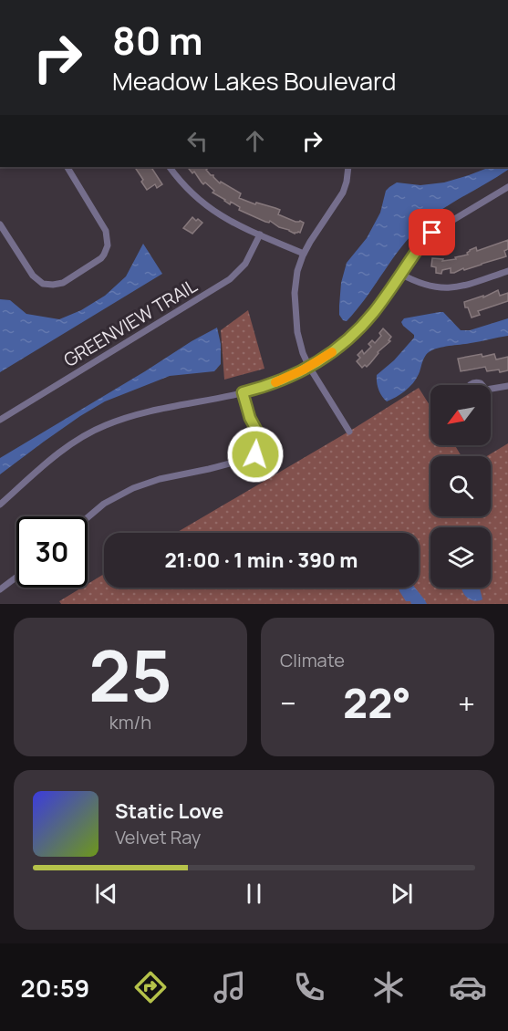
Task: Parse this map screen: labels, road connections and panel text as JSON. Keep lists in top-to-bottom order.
{
  "streets": {
    "street": ["GREENVIEW TRAIL"]
  },
  "north": "bottom left",
  "page": {
    "turn": ["80 m", "Meadow Lakes Boulevard"],
    "limit": "30",
    "trip": "21:00 · 1 min · 390 m",
    "tile": [
      ["25", "km/h"],
      "Climate"
    ],
    "heat": ["−", "22°", "+"],
    "song": ["Static Love", "Velvet Ray"],
    "tabs": "20:59"
  }
}
